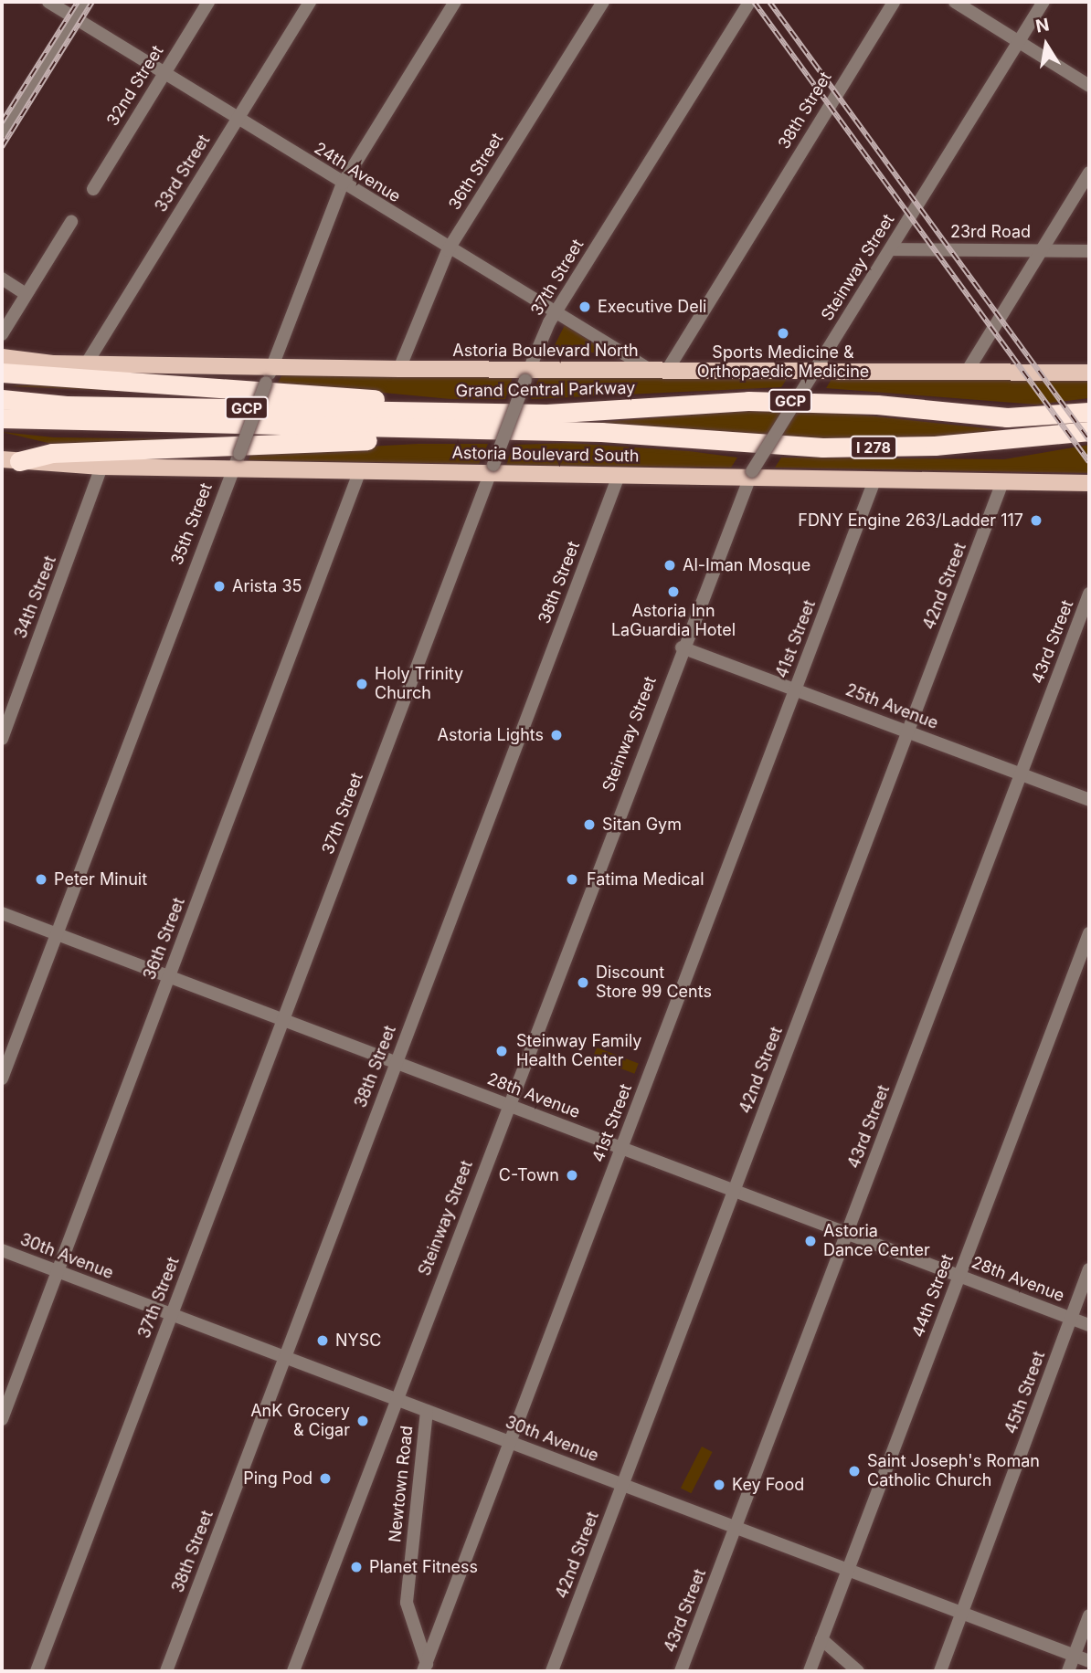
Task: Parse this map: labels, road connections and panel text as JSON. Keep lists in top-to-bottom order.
{
  "streets": {
    "highway": ["Grand Central Parkway", "GCP", "I 278"],
    "main road": ["Astoria Boulevard North", "Astoria Boulevard South"],
    "street": [
      "32nd Street",
      "38th Street",
      "36th Street",
      "24th Avenue",
      "33rd Street",
      "23rd Road",
      "Steinway Street",
      "37th Street",
      "35th Street",
      "42nd Street",
      "34th Street",
      "41st Street",
      "43rd Street",
      "25th Avenue",
      "28th Avenue",
      "30th Avenue",
      "44th Street",
      "45th Street",
      "Newtown Road"
    ]
  },
  "crossings": [
    ["32nd Street", "24th Avenue"],
    ["38th Street", "Astoria Boulevard North"],
    ["38th Street", "Astoria Boulevard South"],
    ["38th Street", "28th Avenue"],
    ["38th Street", "30th Avenue"],
    ["36th Street", "24th Avenue"],
    ["36th Street", "Astoria Boulevard North"],
    ["36th Street", "Astoria Boulevard South"],
    ["36th Street", "28th Avenue"],
    ["36th Street", "30th Avenue"],
    ["24th Avenue", "33rd Street"],
    ["24th Avenue", "37th Street"],
    ["24th Avenue", "Astoria Boulevard North"],
    ["24th Avenue", "35th Street"],
    ["33rd Street", "Astoria Boulevard North"],
    ["23rd Road", "Steinway Street"],
    ["Steinway Street", "Astoria Boulevard North"],
    ["Steinway Street", "Astoria Boulevard South"],
    ["Steinway Street", "25th Avenue"],
    ["Steinway Street", "28th Avenue"],
    ["Steinway Street", "30th Avenue"],
    ["37th Street", "Astoria Boulevard North"],
    ["37th Street", "Astoria Boulevard South"],
    ["37th Street", "28th Avenue"],
    ["37th Street", "30th Avenue"],
    ["Astoria Boulevard North", "35th Street"],
    ["Astoria Boulevard South", "35th Street"],
    ["Astoria Boulevard South", "42nd Street"],
    ["Astoria Boulevard South", "34th Street"],
    ["Astoria Boulevard South", "41st Street"],
    ["35th Street", "28th Avenue"],
    ["42nd Street", "25th Avenue"],
    ["42nd Street", "28th Avenue"],
    ["42nd Street", "30th Avenue"],
    ["41st Street", "25th Avenue"],
    ["41st Street", "28th Avenue"],
    ["41st Street", "30th Avenue"],
    ["41st Street", "Newtown Road"],
    ["43rd Street", "25th Avenue"],
    ["43rd Street", "28th Avenue"],
    ["43rd Street", "30th Avenue"],
    ["28th Avenue", "44th Street"],
    ["28th Avenue", "45th Street"],
    ["30th Avenue", "44th Street"],
    ["30th Avenue", "45th Street"],
    ["30th Avenue", "Newtown Road"]
  ],
  "places": [
    "Executive Deli",
    "Sports Medicine & Orthopaedic Medicine",
    "FDNY Engine 263/Ladder 117",
    "Al-Iman Mosque",
    "Arista 35",
    "Astoria Inn LaGuardia Hotel",
    "Holy Trinity Church",
    "Astoria Lights",
    "Sitan Gym",
    "Peter Minuit",
    "Fatima Medical",
    "Discount Store 99 Cents",
    "Steinway Family Health Center",
    "C-Town",
    "Astoria Dance Center",
    "NYSC",
    "AnK Grocery & Cigar",
    "Saint Joseph's Roman Catholic Church",
    "Ping Pod",
    "Key Food",
    "Planet Fitness"
  ],
  "north": "top"
}
